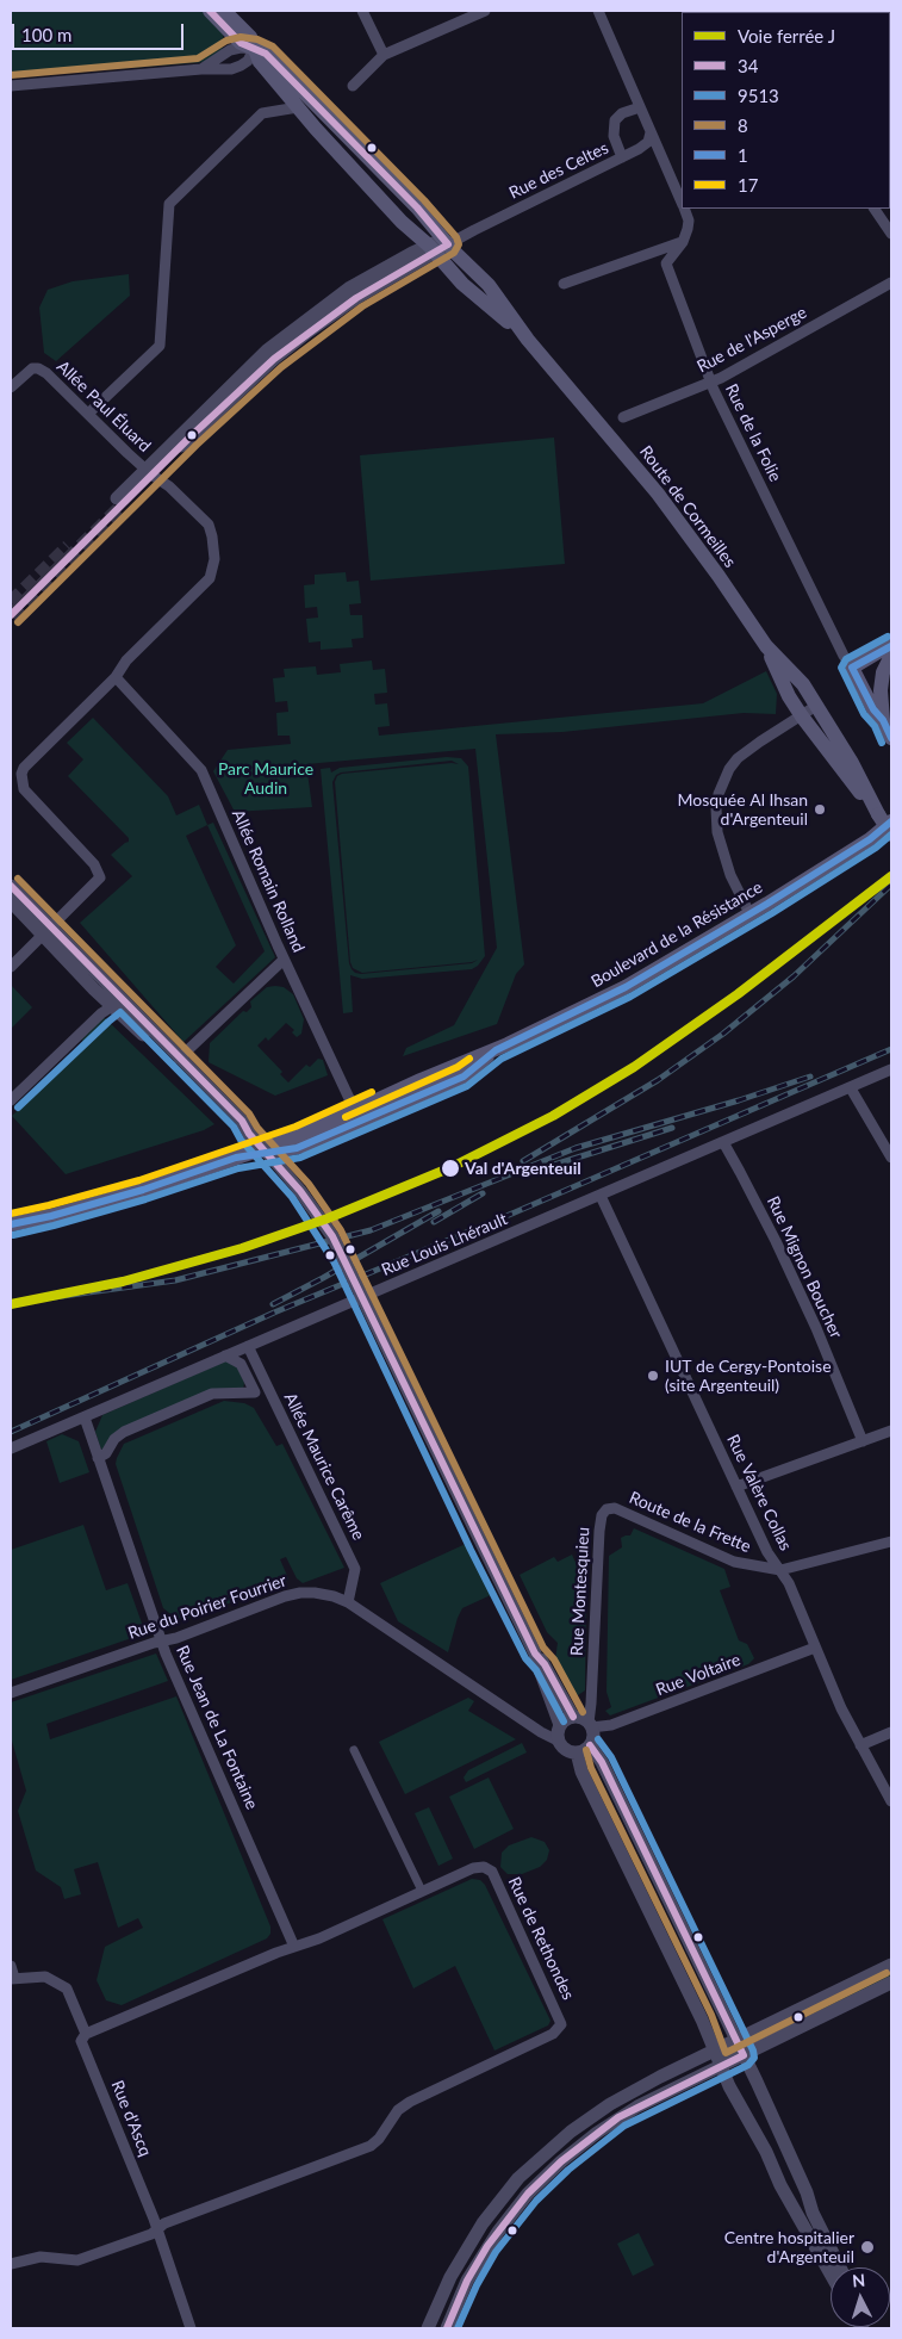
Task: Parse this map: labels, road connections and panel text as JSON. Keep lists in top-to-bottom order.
{
  "streets": {
    "main road": ["Route de Cormeilles", "Boulevard de la Résistance"],
    "street": [
      "Rue des Celtes",
      "Rue de l'Asperge",
      "Allée Paul Éluard",
      "Rue de la Folie",
      "Allée Romain Rolland",
      "Rue Louis Lhérault",
      "Rue Mignon Boucher",
      "Allée Maurice Carême",
      "Rue Valère Collas",
      "Route de la Frette",
      "Rue Montesquieu",
      "Rue du Poirier Fourrier",
      "Rue Voltaire",
      "Rue Jean de La Fontaine",
      "Rue de Rethondes",
      "Rue d'Ascq"
    ]
  },
  "crossings": [
    ["Rue des Celtes", "Rue de la Folie"],
    ["Rue des Celtes", "Route de Cormeilles"],
    ["Rue de l'Asperge", "Rue de la Folie"],
    ["Route de Cormeilles", "Boulevard de la Résistance"],
    ["Allée Romain Rolland", "Boulevard de la Résistance"],
    ["Rue Louis Lhérault", "Rue Mignon Boucher"],
    ["Rue Louis Lhérault", "Allée Maurice Carême"],
    ["Rue Louis Lhérault", "Rue Valère Collas"],
    ["Rue Louis Lhérault", "Rue Jean de La Fontaine"],
    ["Allée Maurice Carême", "Rue du Poirier Fourrier"],
    ["Rue Valère Collas", "Route de la Frette"],
    ["Rue Valère Collas", "Rue Voltaire"],
    ["Route de la Frette", "Rue Montesquieu"],
    ["Rue Montesquieu", "Rue du Poirier Fourrier"],
    ["Rue Montesquieu", "Rue Voltaire"],
    ["Rue du Poirier Fourrier", "Rue Voltaire"],
    ["Rue du Poirier Fourrier", "Rue Jean de La Fontaine"],
    ["Rue Jean de La Fontaine", "Rue de Rethondes"],
    ["Rue de Rethondes", "Rue d'Ascq"]
  ],
  "parks": ["Parc Maurice Audin"],
  "places": [
    "Mosquée Al Ihsan d'Argenteuil",
    "Val d'Argenteuil",
    "IUT de Cergy-Pontoise (site Argenteuil)",
    "Centre hospitalier d'Argenteuil"
  ],
  "lines": [
    "transit line 34",
    "transit line 8",
    "transit line 9513",
    "transit line 1",
    "rail line J",
    "transit line 17"
  ],
  "legend": [
    "Voie ferrée J",
    "34",
    "9513",
    "8",
    "1",
    "17"
  ],
  "scale_bar": "100 m",
  "north": "top"
}
